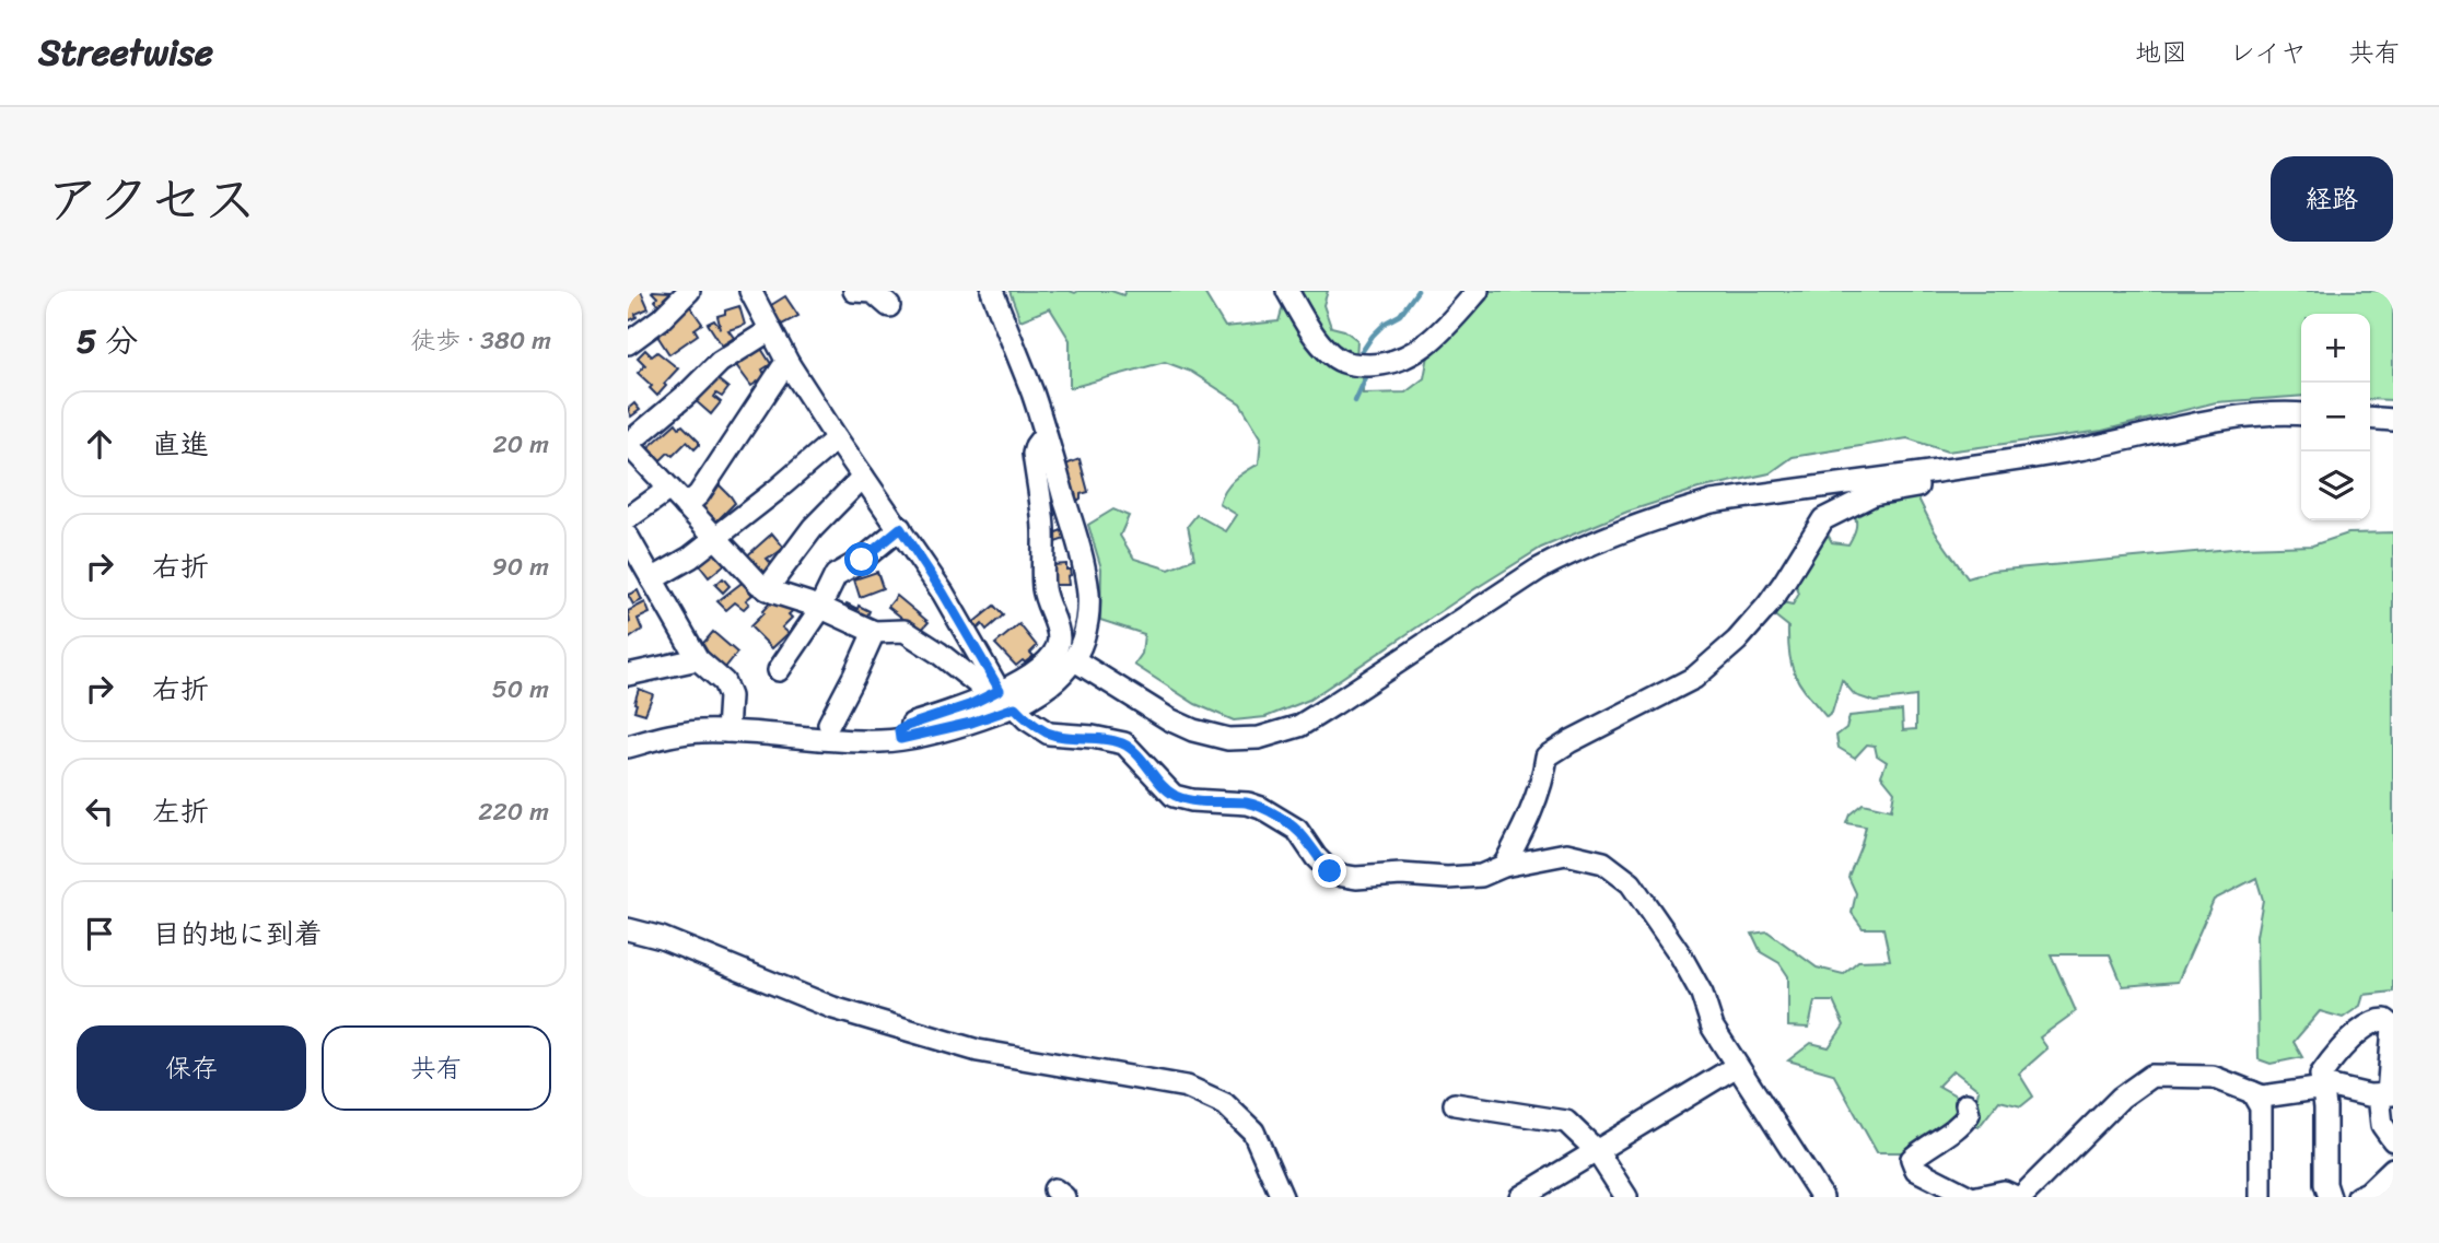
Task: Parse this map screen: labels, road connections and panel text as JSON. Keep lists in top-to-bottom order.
{
  "page": {
    "header": "Streetwise",
    "nav": ["地図", "レイヤ", "共有"],
    "title": "アクセス",
    "buttons": [
      "経路",
      ["保存", "共有"]
    ],
    "heading": ["5 分", "徒歩 · 380 m"],
    "map_buttons": ["+", "−"],
    "list": [
      ["直進", "20 m"],
      ["右折", "90 m"],
      ["右折", "50 m"],
      ["左折", "220 m"],
      "目的地に到着"
    ]
  }
}
